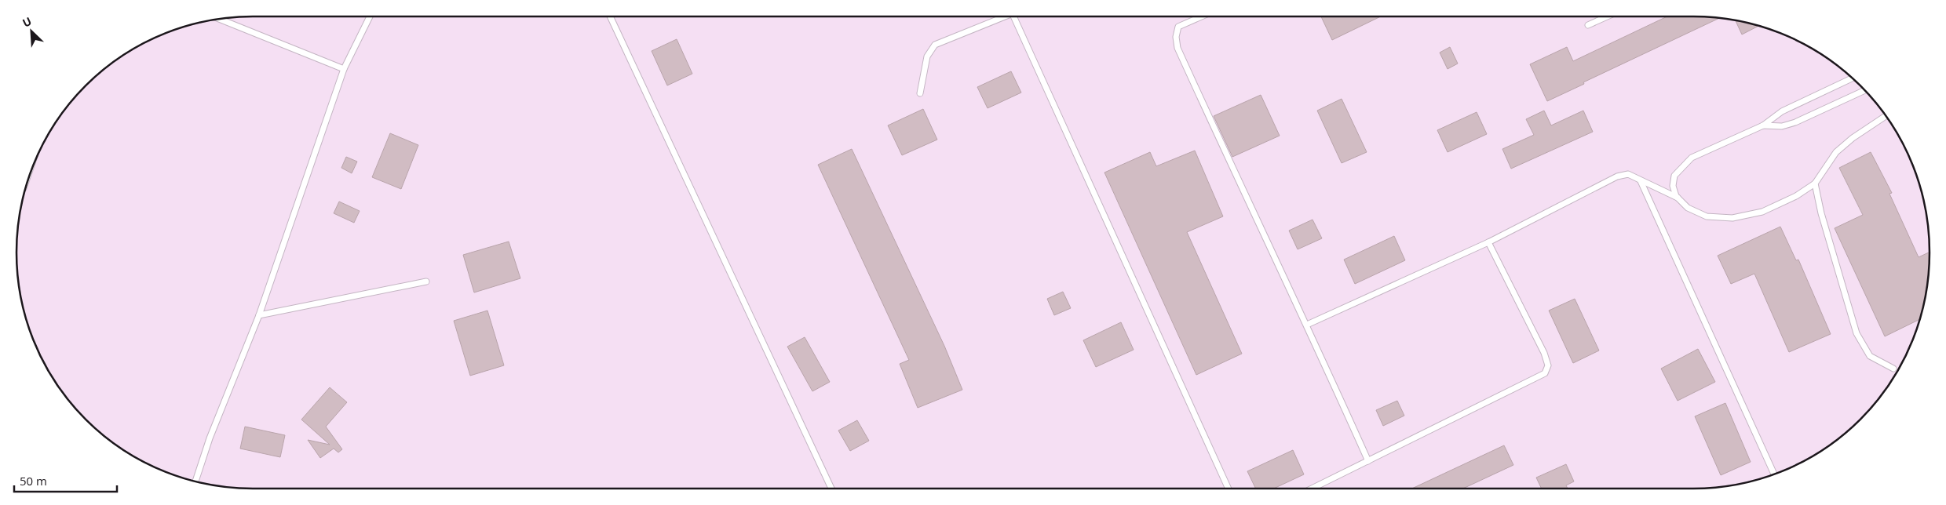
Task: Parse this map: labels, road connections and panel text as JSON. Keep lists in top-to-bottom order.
{
  "scale_bar": "50 m",
  "north": "top left"
}
